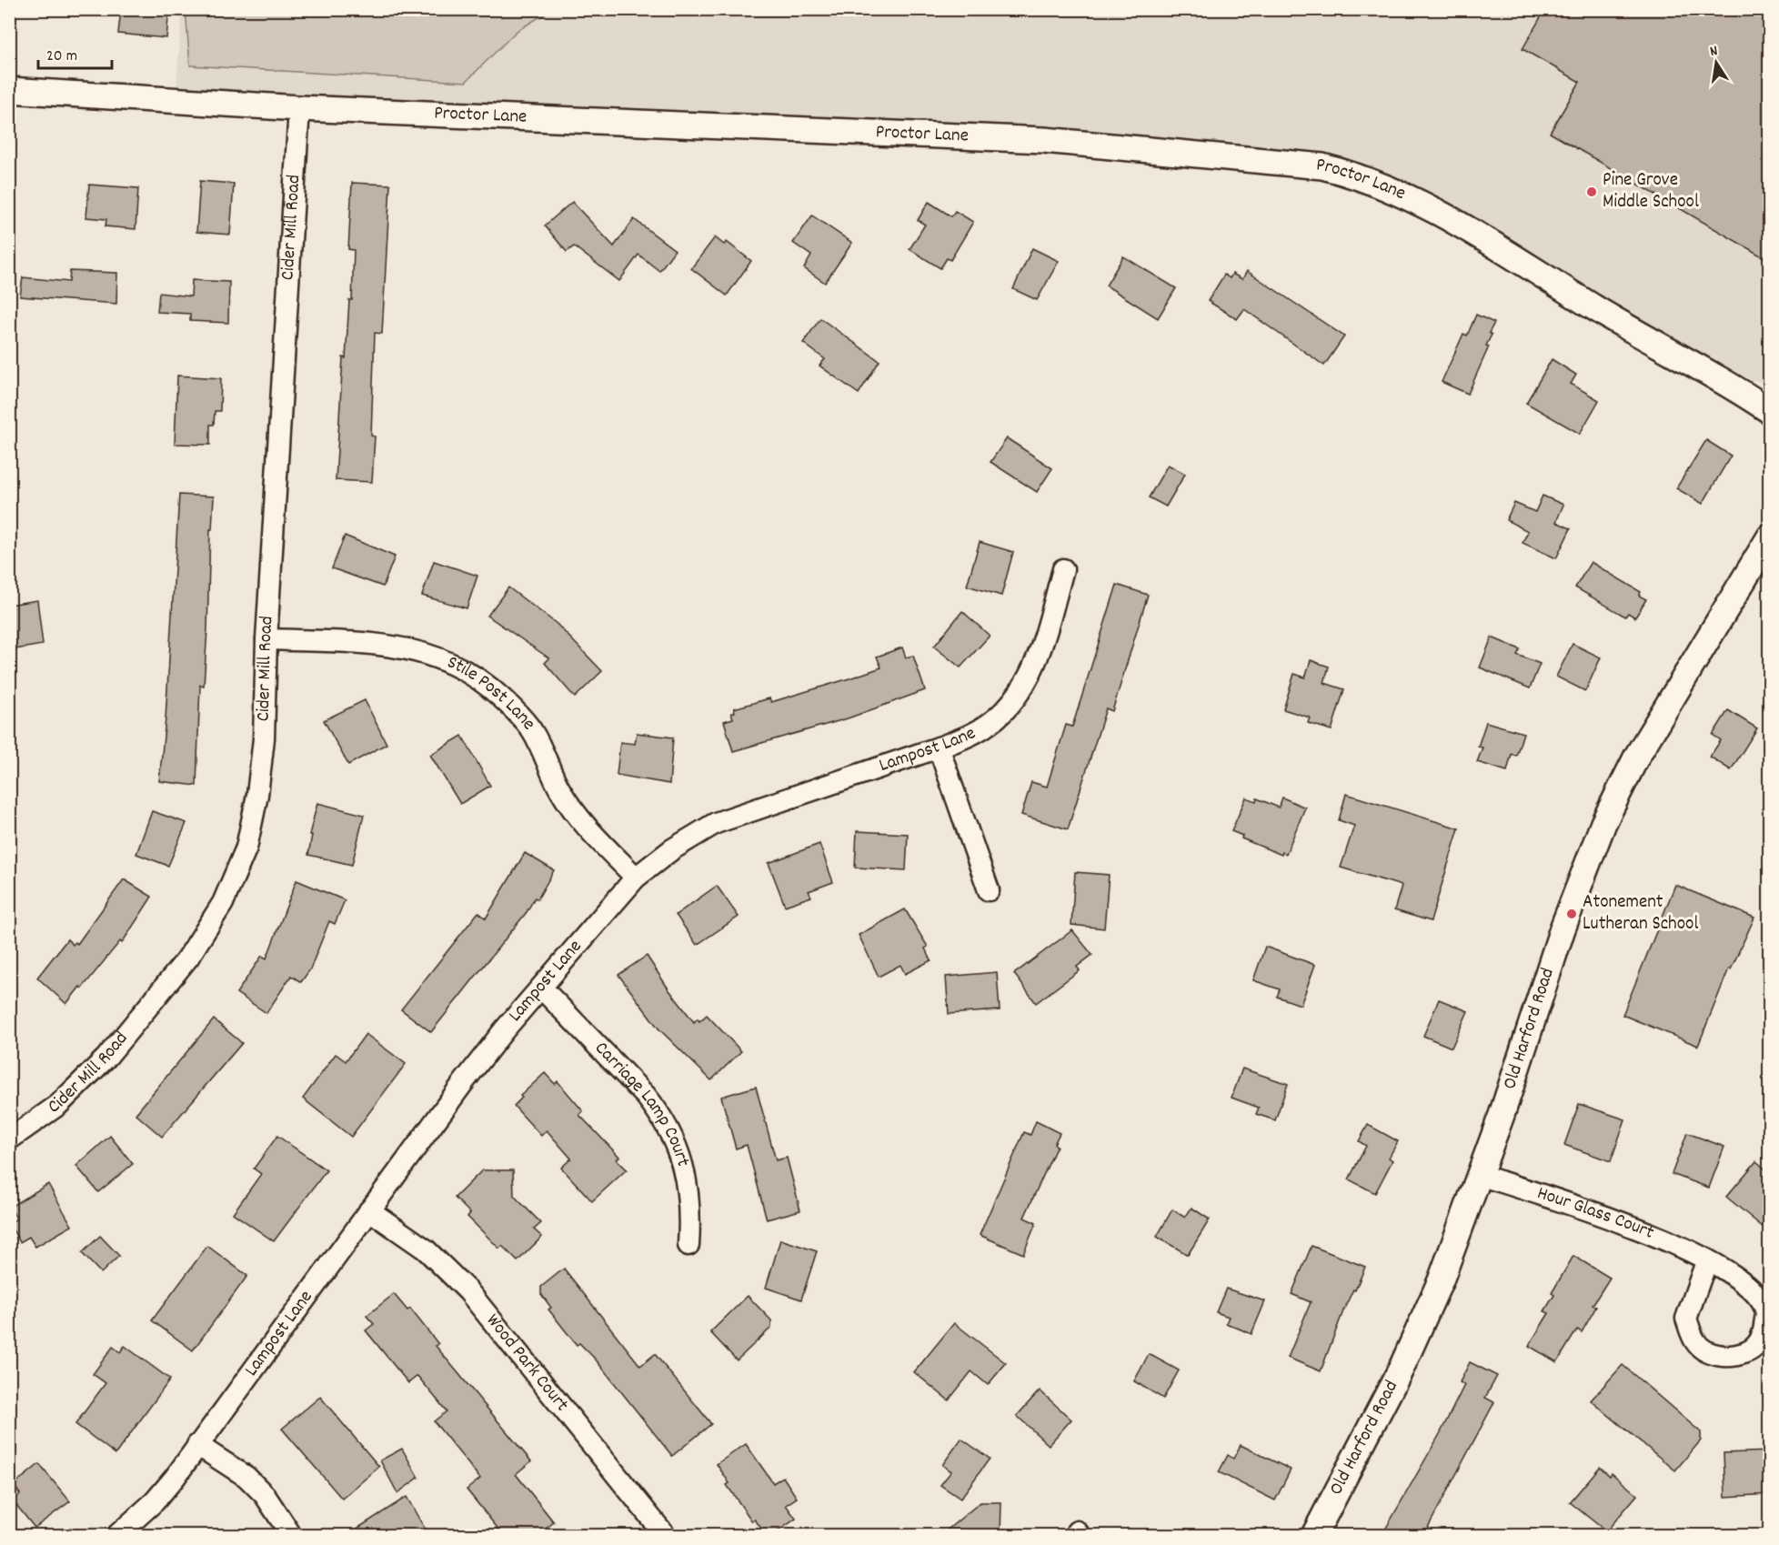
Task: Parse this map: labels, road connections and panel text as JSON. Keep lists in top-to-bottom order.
{
  "streets": {
    "street": [
      "Proctor Lane",
      "Cider Mill Road",
      "Stile Post Lane",
      "Lampost Lane",
      "Old Harford Road",
      "Carriage Lamp Court",
      "Hour Glass Court",
      "Wood Park Court"
    ]
  },
  "crossings": [
    ["Proctor Lane", "Cider Mill Road"],
    ["Cider Mill Road", "Stile Post Lane"],
    ["Stile Post Lane", "Lampost Lane"],
    ["Lampost Lane", "Carriage Lamp Court"],
    ["Lampost Lane", "Wood Park Court"],
    ["Old Harford Road", "Hour Glass Court"]
  ],
  "places": ["Pine Grove Middle School", "Atonement Lutheran School"],
  "scale_bar": "20 m",
  "north": "top"
}
